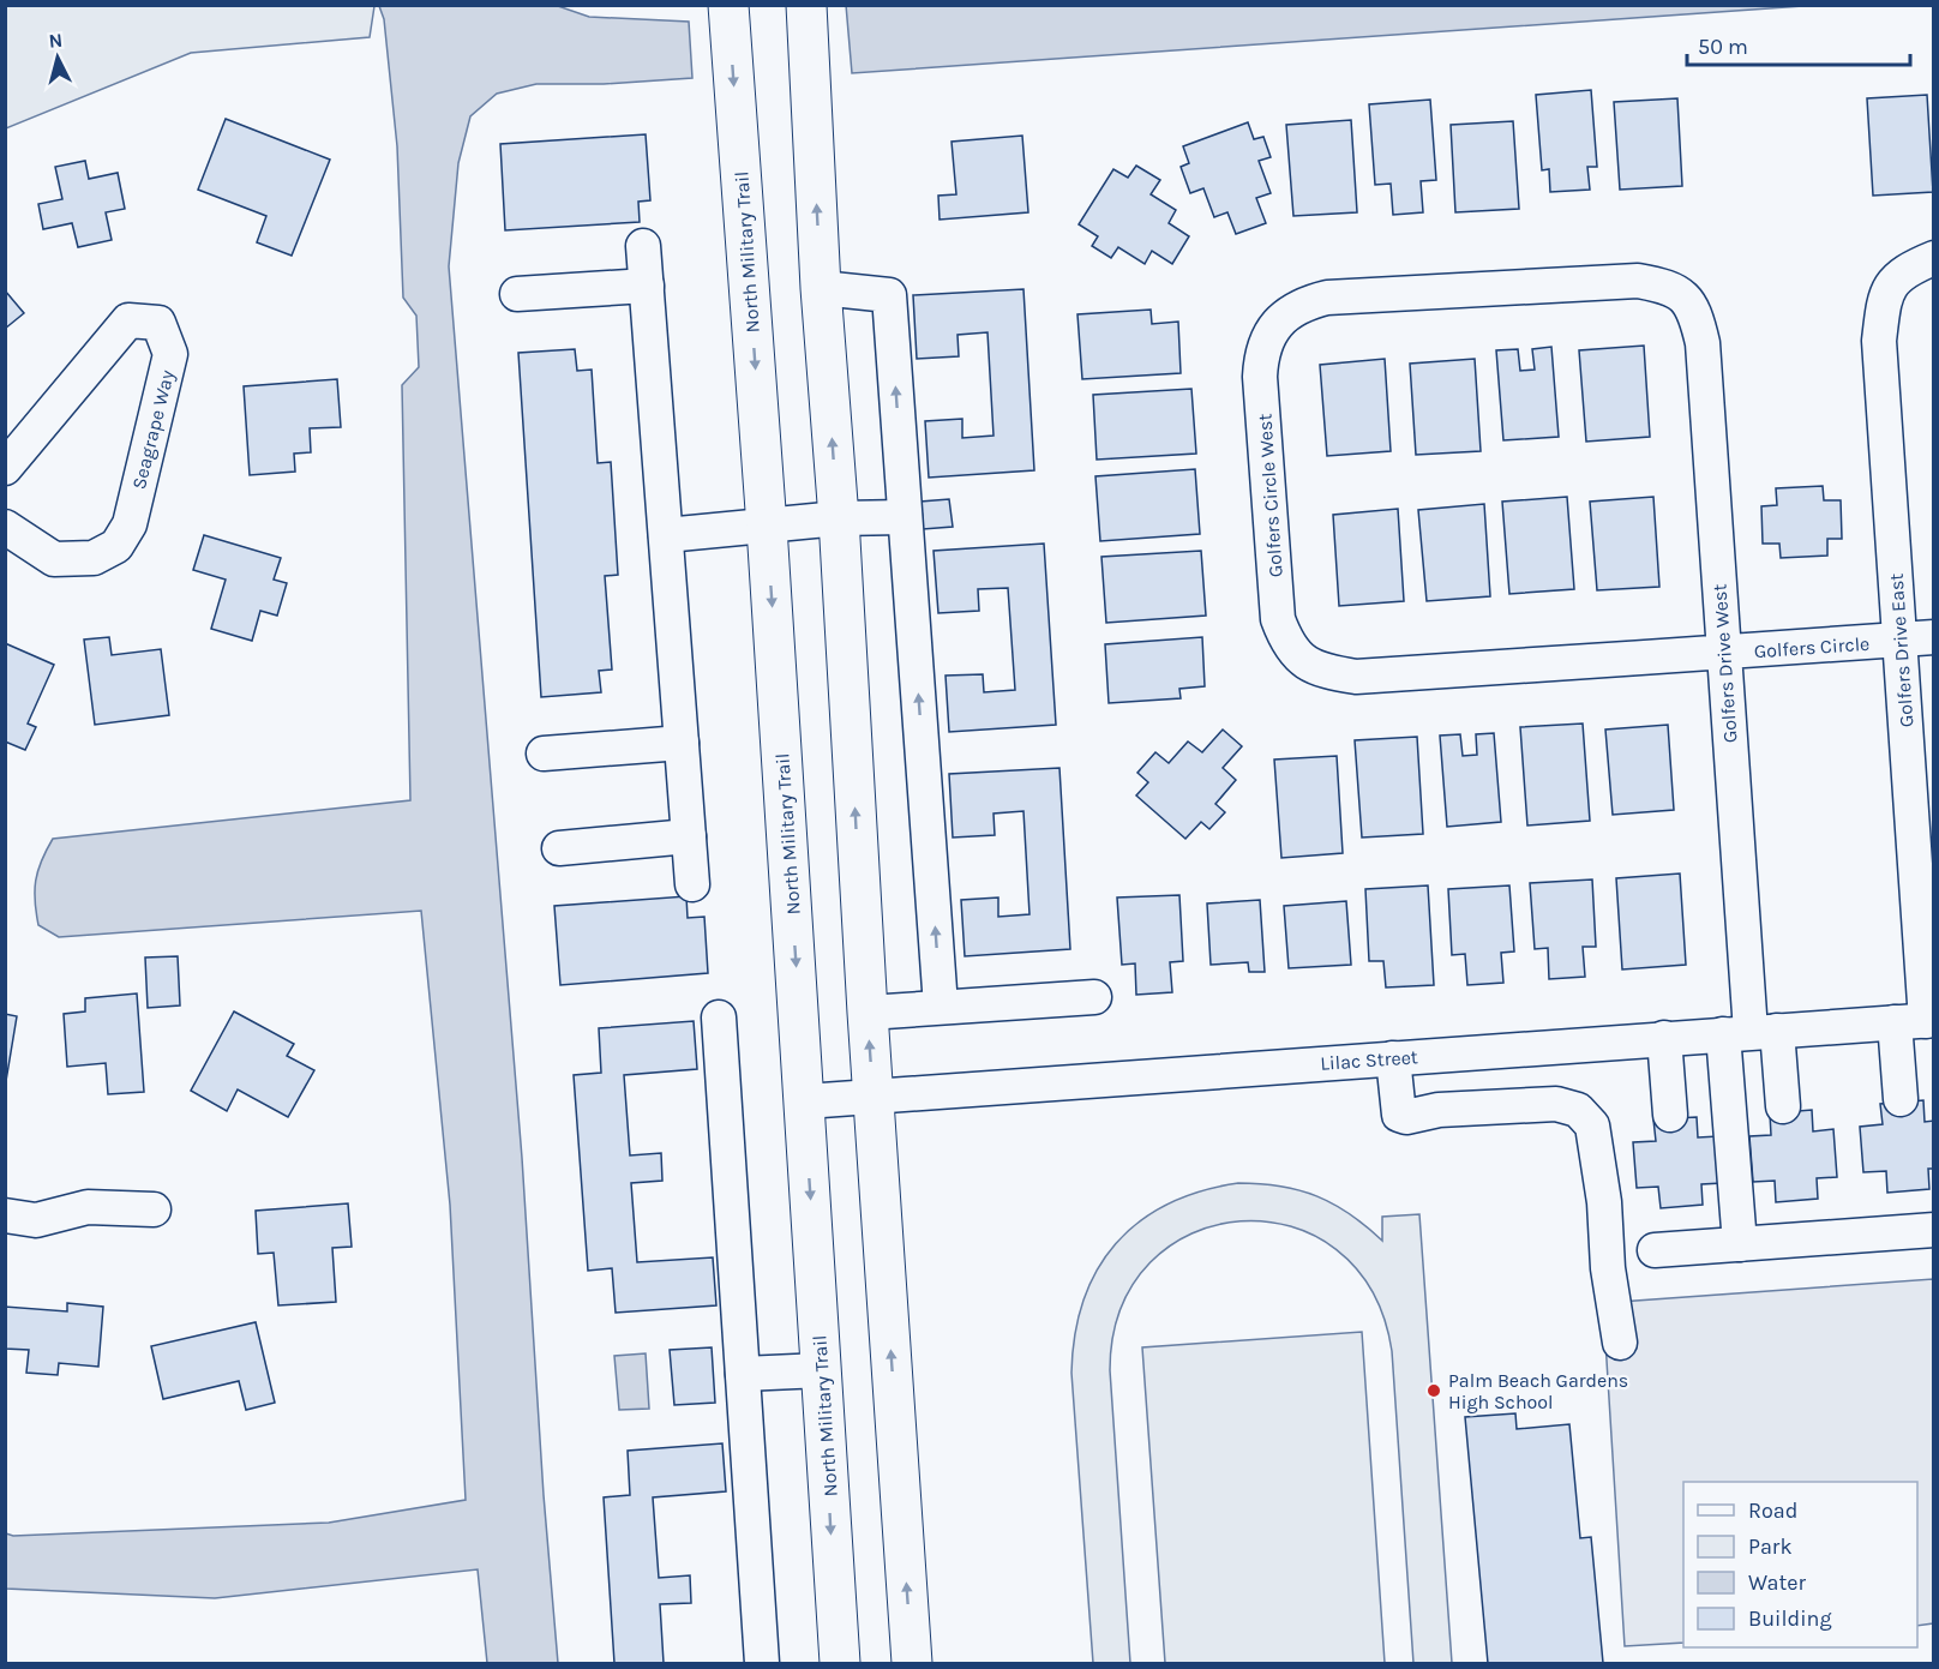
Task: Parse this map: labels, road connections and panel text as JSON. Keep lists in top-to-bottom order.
{
  "streets": {
    "main road": ["North Military Trail"],
    "street": [
      "Seagrape Way",
      "Golfers Circle West",
      "Golfers Circle",
      "Golfers Drive East",
      "Golfers Drive West",
      "Lilac Street"
    ]
  },
  "crossings": [
    ["North Military Trail", "Lilac Street"],
    ["Golfers Circle West", "Golfers Circle"],
    ["Golfers Circle West", "Golfers Drive West"],
    ["Golfers Circle", "Golfers Drive East"],
    ["Golfers Circle", "Golfers Drive West"],
    ["Golfers Drive East", "Lilac Street"],
    ["Golfers Drive West", "Lilac Street"]
  ],
  "places": ["Palm Beach Gardens High School"],
  "legend": [
    "Road",
    "Park",
    "Water",
    "Building"
  ],
  "scale_bar": "50 m",
  "north": "top"
}
